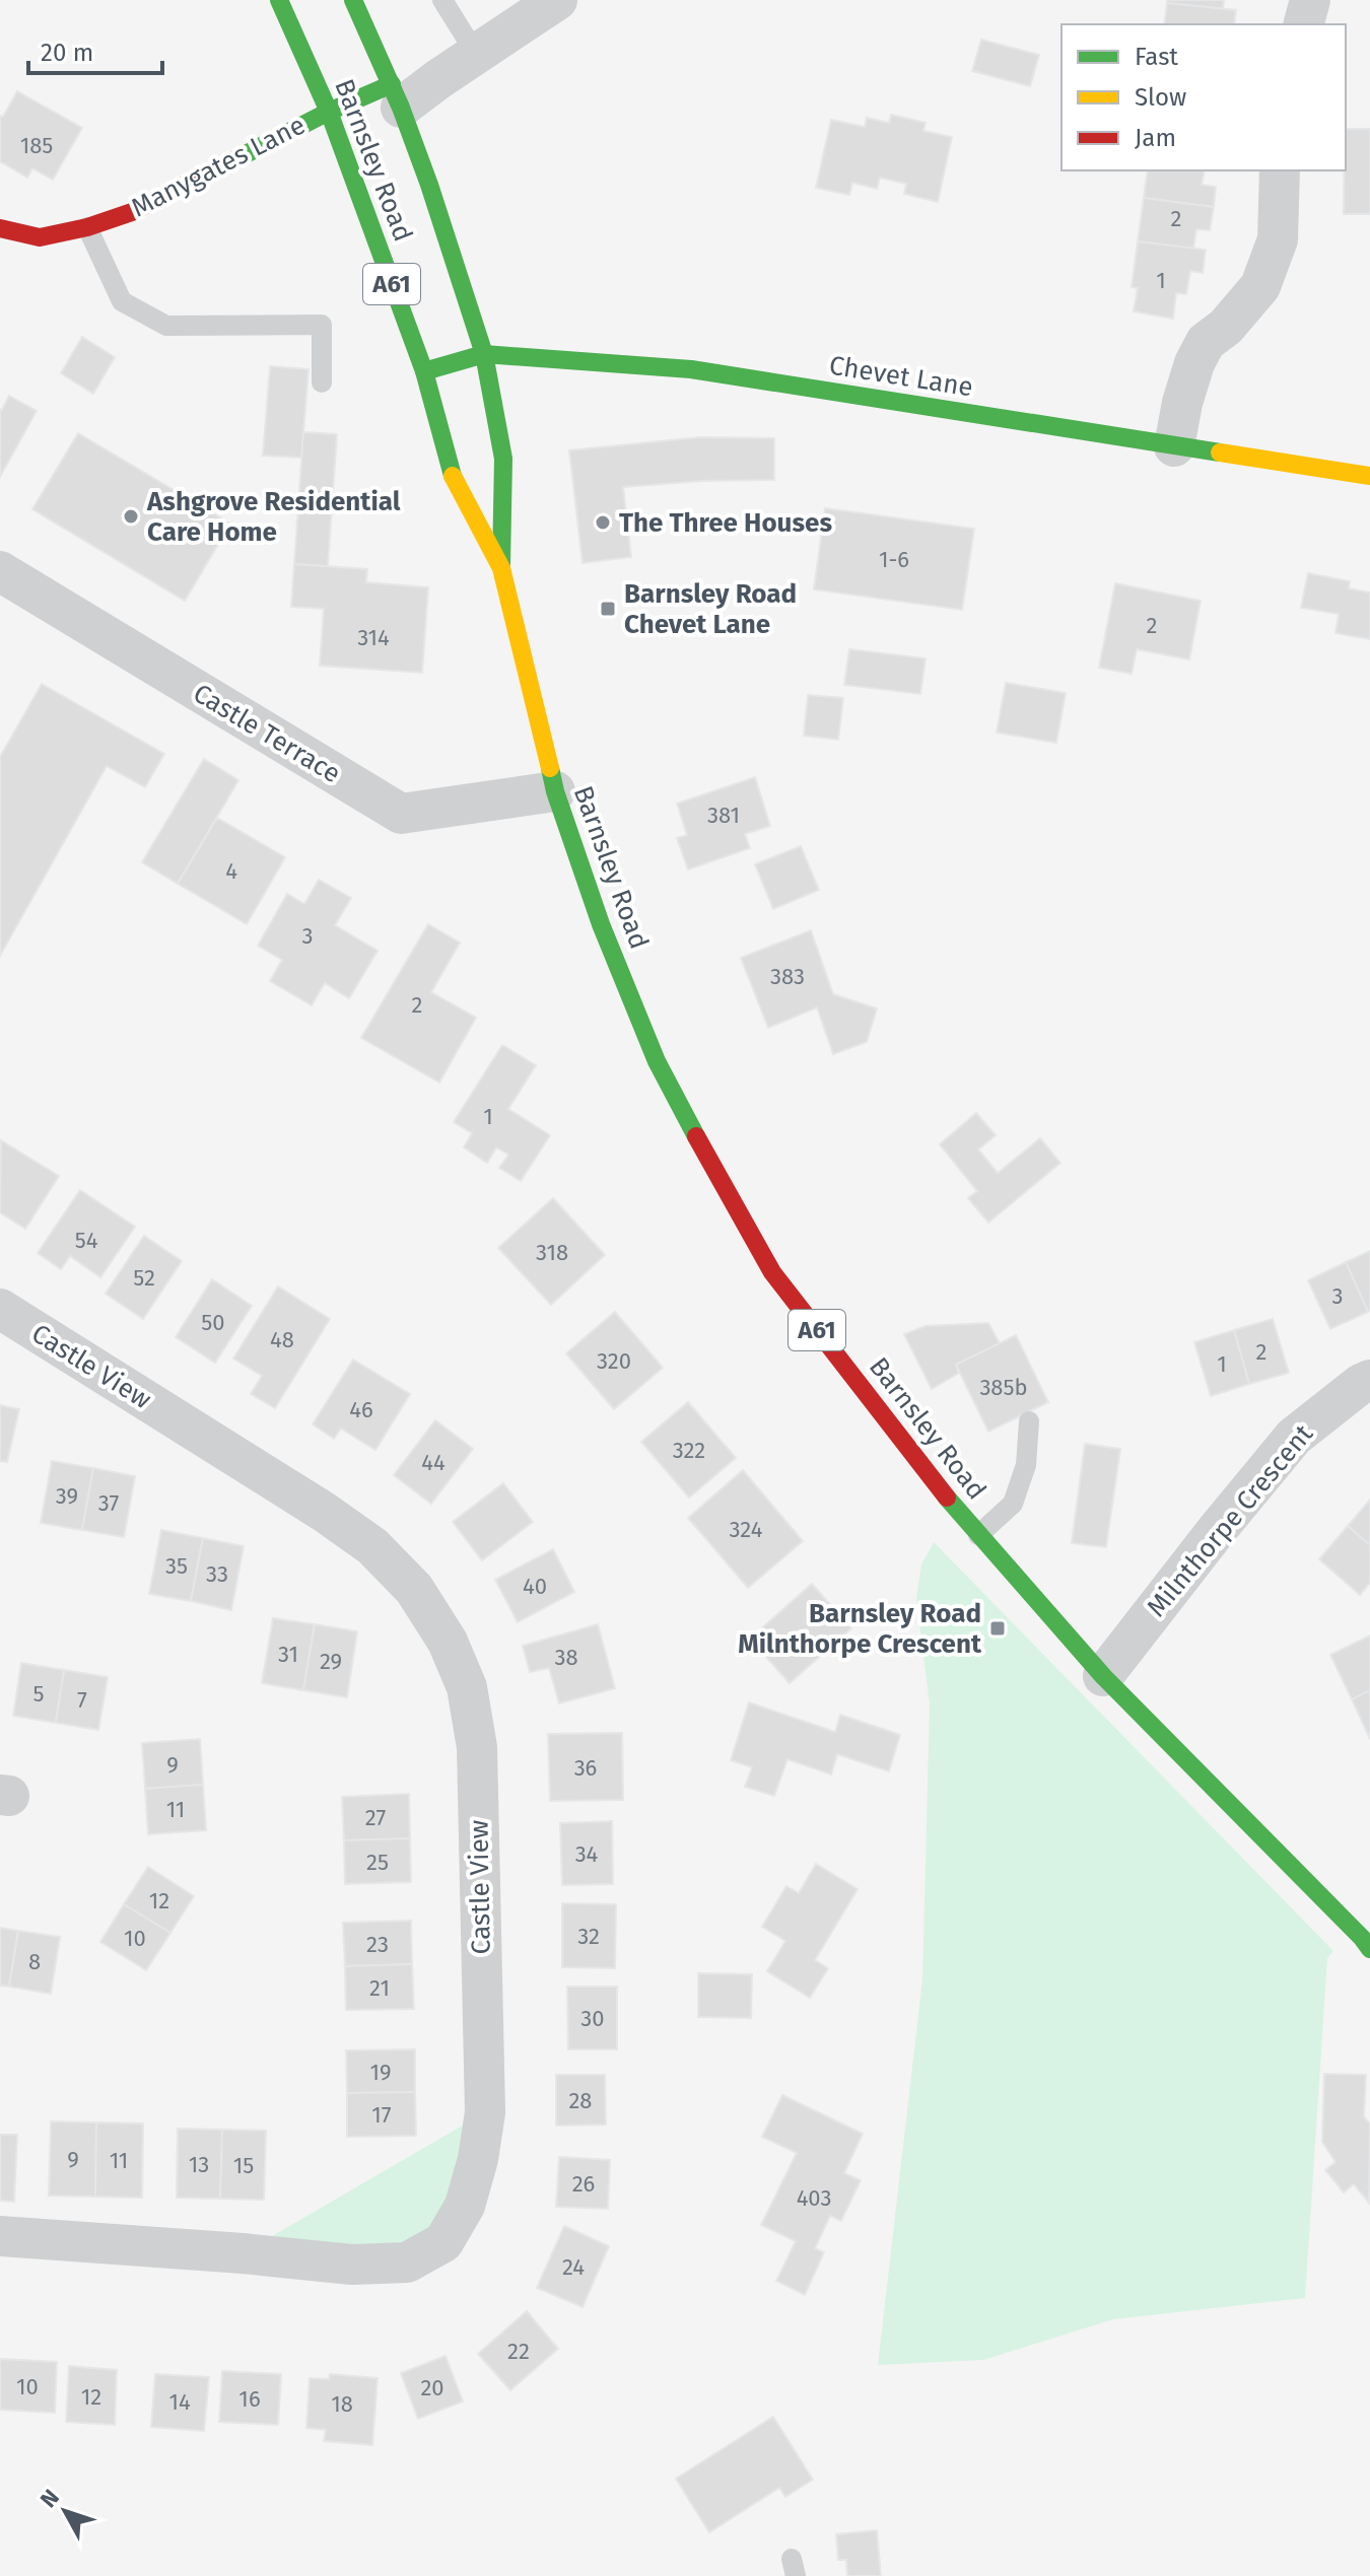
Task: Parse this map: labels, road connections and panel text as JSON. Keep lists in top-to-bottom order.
{
  "streets": {
    "main road": [
      "Barnsley Road",
      "Manygates Lane",
      "A61",
      "Chevet Lane"
    ],
    "street": ["Castle Terrace", "Castle View", "Milnthorpe Crescent"]
  },
  "crossings": [
    ["Barnsley Road", "Manygates Lane"],
    ["Barnsley Road", "Chevet Lane"],
    ["Barnsley Road", "Castle Terrace"],
    ["Barnsley Road", "Milnthorpe Crescent"]
  ],
  "places": {
    "other": ["Ashgrove Residential Care Home", "The Three Houses"],
    "transit": ["Barnsley Road Chevet Lane", "Barnsley Road Milnthorpe Crescent"]
  },
  "house_numbers": [
    "185",
    "2",
    "1",
    "1-6",
    "2",
    "314",
    "381",
    "4",
    "3",
    "383",
    "2",
    "1",
    "54",
    "318",
    "52",
    "3",
    "50",
    "48",
    "2",
    "320",
    "1",
    "385b",
    "46",
    "322",
    "44",
    "39",
    "37",
    "324",
    "35",
    "33",
    "40",
    "31",
    "38",
    "29",
    "5",
    "7",
    "9",
    "36",
    "11",
    "27",
    "34",
    "25",
    "12",
    "32",
    "10",
    "23",
    "8",
    "21",
    "30",
    "19",
    "28",
    "17",
    "9",
    "11",
    "13",
    "15",
    "26",
    "403",
    "24",
    "22",
    "10",
    "20",
    "12",
    "16",
    "14",
    "18"
  ],
  "legend": ["Fast", "Slow", "Jam"],
  "scale_bar": "20 m",
  "north": "top left"
}
